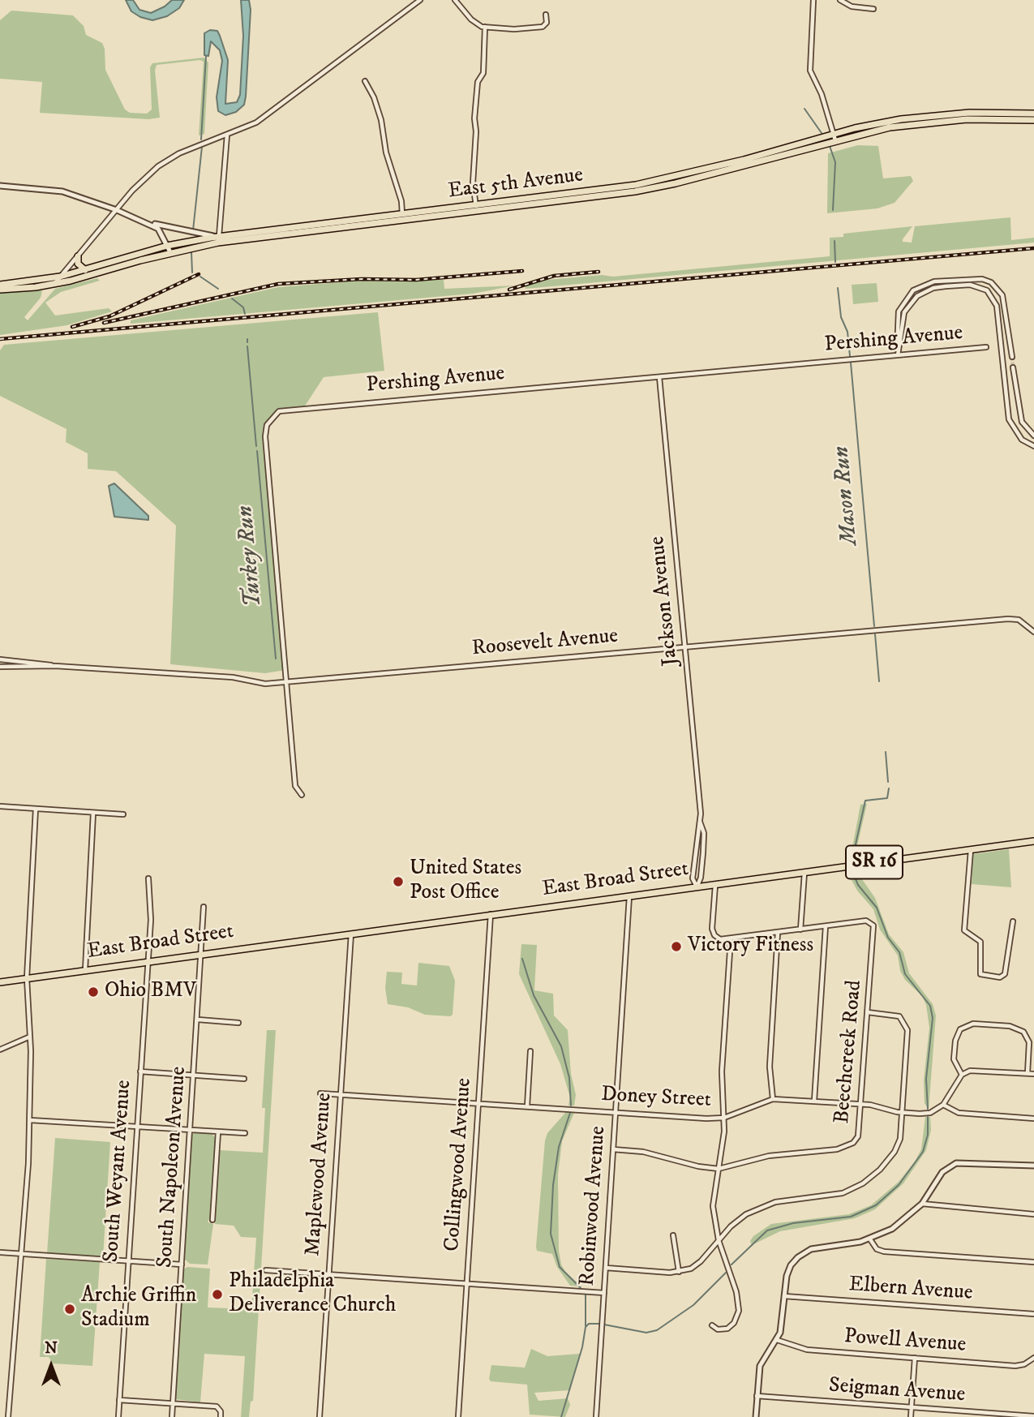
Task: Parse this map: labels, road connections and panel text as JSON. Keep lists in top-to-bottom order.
{
  "streets": {
    "main road": ["East 5th Avenue", "SR 16", "East Broad Street"],
    "street": [
      "Pershing Avenue",
      "Jackson Avenue",
      "Roosevelt Avenue",
      "Beechcreek Road",
      "Doney Street",
      "Collingwood Avenue",
      "South Napoleon Avenue",
      "South Weyant Avenue",
      "Maplewood Avenue",
      "Robinwood Avenue",
      "Elbern Avenue",
      "Powell Avenue",
      "Seigman Avenue"
    ]
  },
  "crossings": [
    ["Pershing Avenue", "Jackson Avenue"],
    ["Pershing Avenue", "Roosevelt Avenue"],
    ["Jackson Avenue", "Roosevelt Avenue"],
    ["Jackson Avenue", "East Broad Street"],
    ["East Broad Street", "Collingwood Avenue"],
    ["East Broad Street", "South Napoleon Avenue"],
    ["East Broad Street", "South Weyant Avenue"],
    ["East Broad Street", "Maplewood Avenue"],
    ["East Broad Street", "Robinwood Avenue"],
    ["Beechcreek Road", "Doney Street"],
    ["Beechcreek Road", "Robinwood Avenue"],
    ["Doney Street", "Collingwood Avenue"],
    ["Doney Street", "Maplewood Avenue"],
    ["Doney Street", "Robinwood Avenue"]
  ],
  "water": ["Mason Run", "Turkey Run"],
  "places": [
    "United States Post Office",
    "Victory Fitness",
    "Ohio BMV",
    "Philadelphia Deliverance Church",
    "Archie Griffin Stadium"
  ],
  "north": "top"
}
